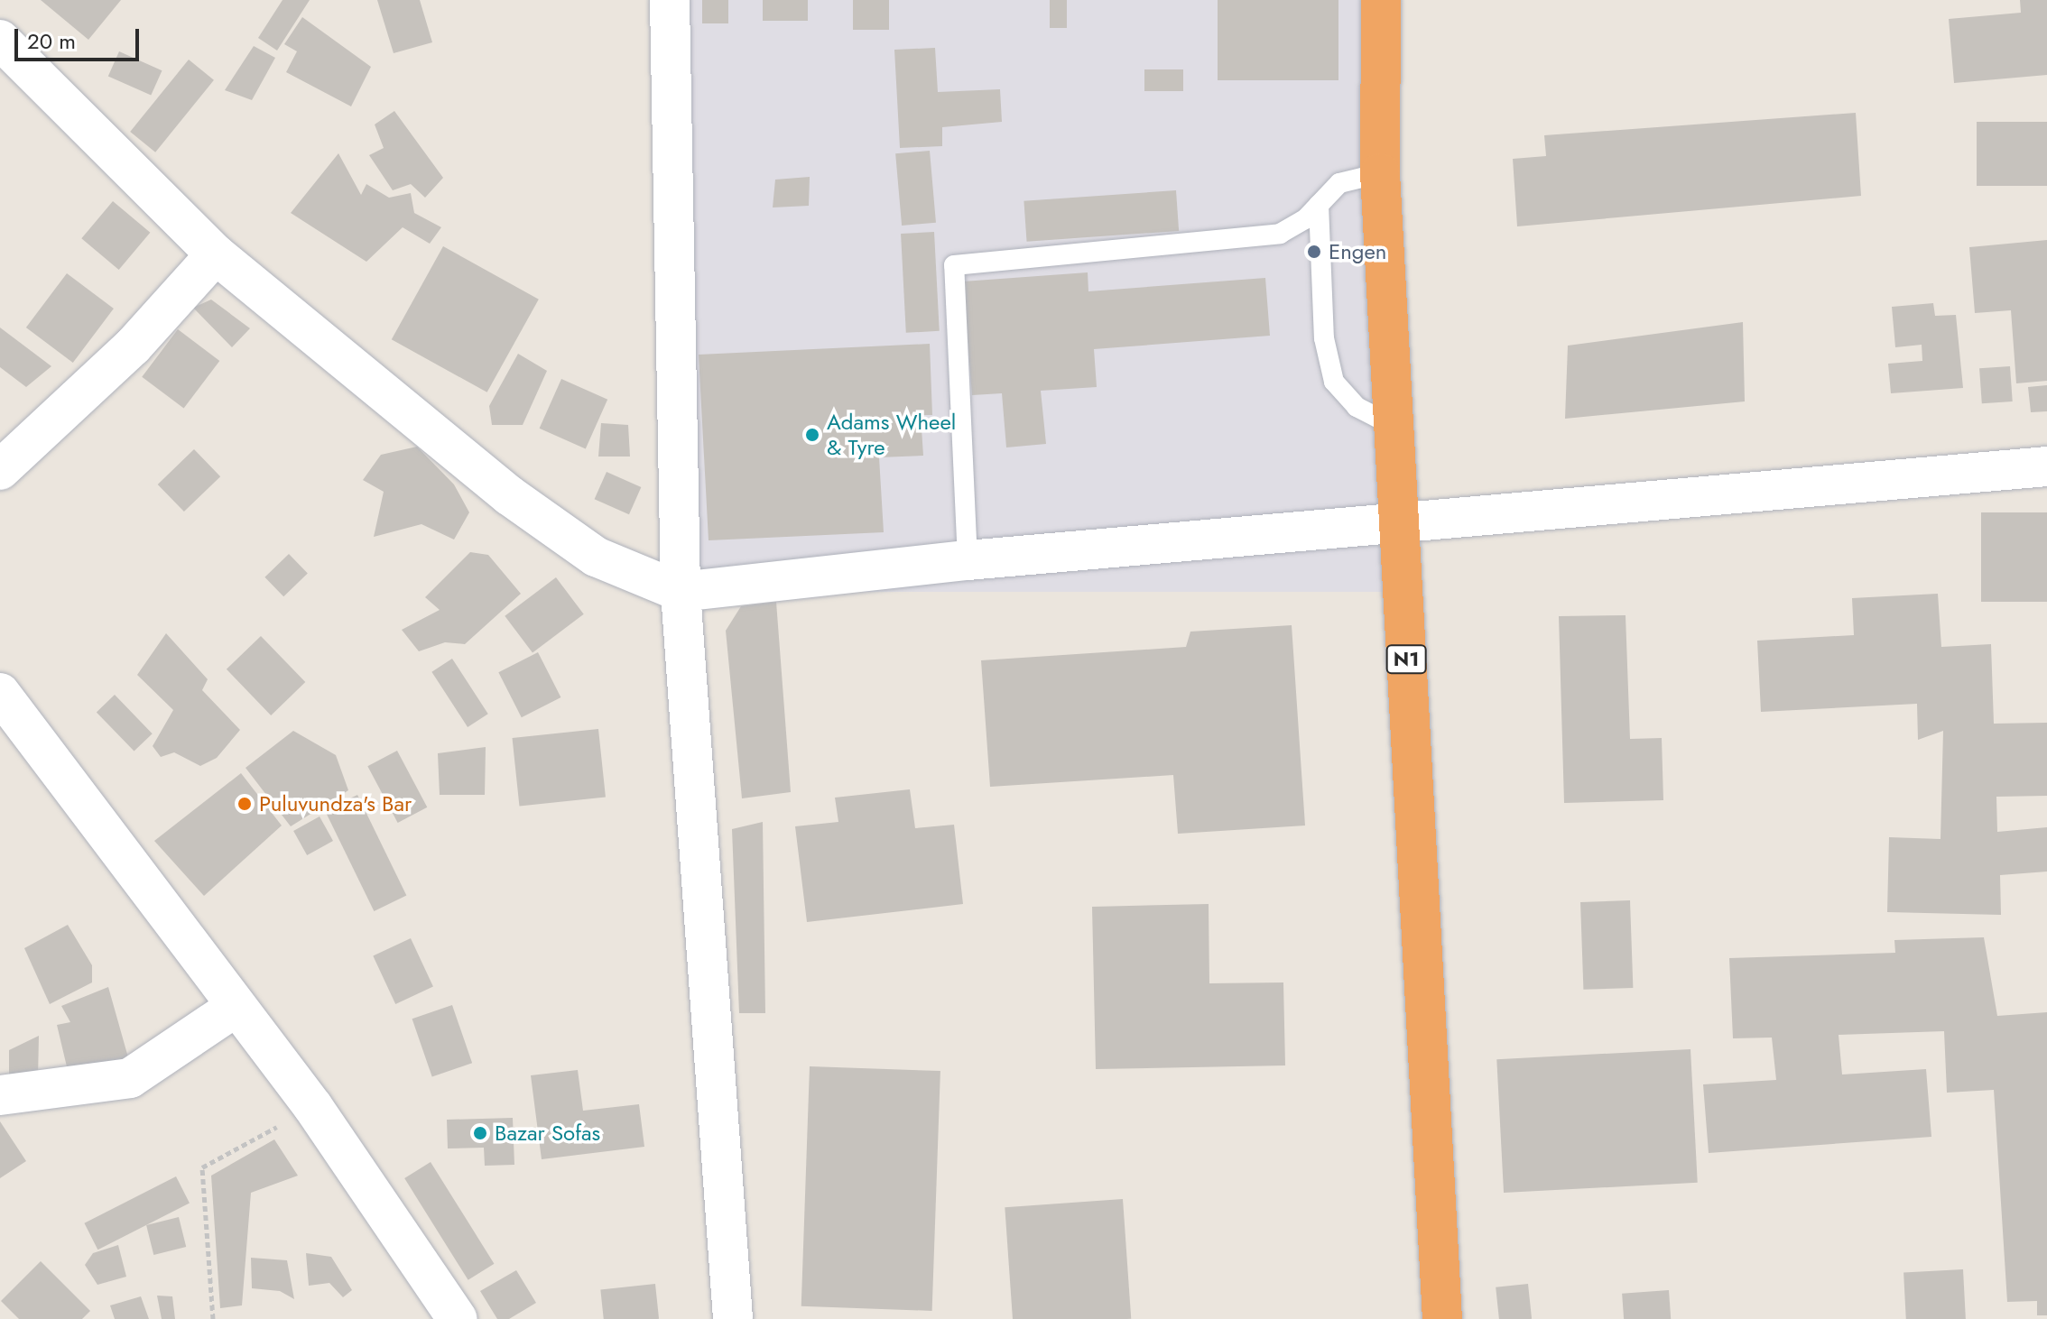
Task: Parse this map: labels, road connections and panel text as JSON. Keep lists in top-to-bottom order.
{
  "streets": {
    "highway": ["N1"]
  },
  "places": [
    "Engen",
    "Adams Wheel & Tyre",
    "Puluvundza's Bar",
    "Bazar Sofas"
  ],
  "scale_bar": "20 m"
}
